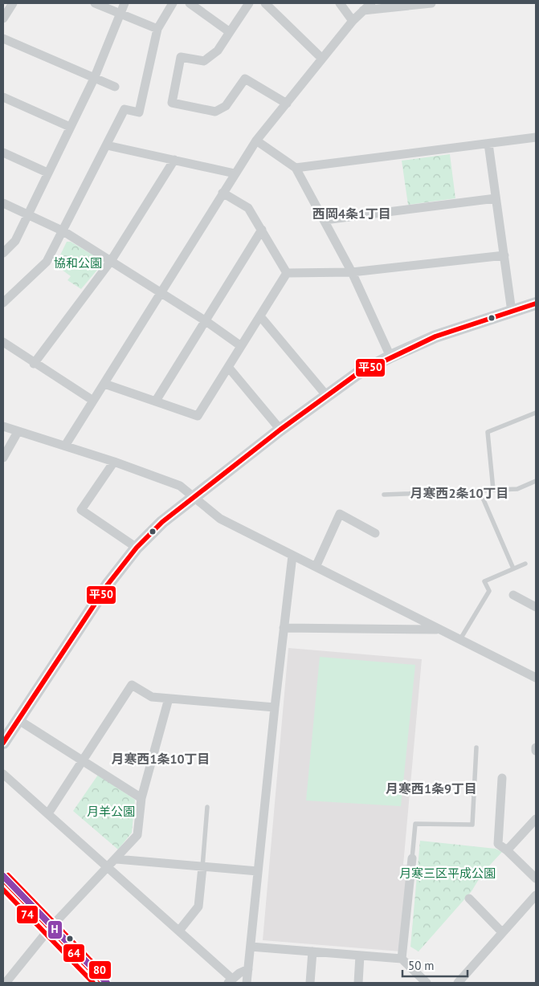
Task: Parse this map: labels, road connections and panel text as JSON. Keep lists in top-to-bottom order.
{
  "districts": [
    "西岡4条1丁目",
    "月寒西2条10丁目",
    "月寒西1条10丁目",
    "月寒西1条9丁目"
  ],
  "parks": ["協和公園", "月羊公園", "月寒三区平成公園"],
  "lines": [
    "transit line 平50",
    "transit line 80",
    "transit line H",
    "transit line 64",
    "transit line 74"
  ],
  "scale_bar": "50 m"
}
